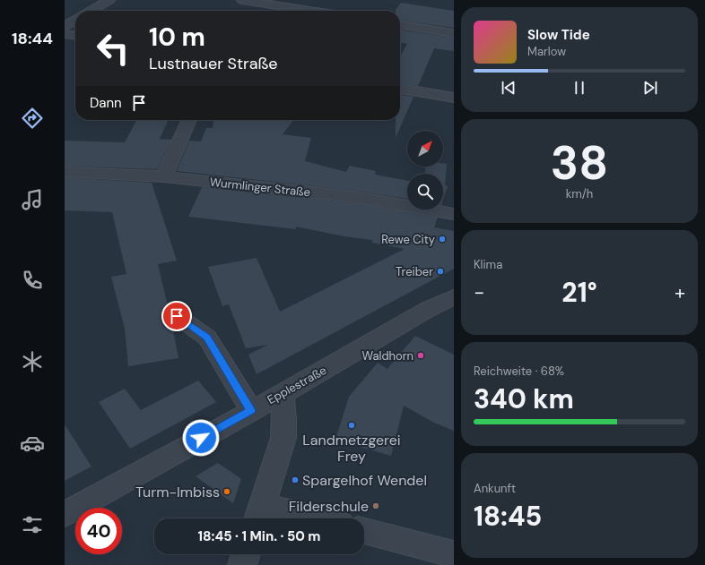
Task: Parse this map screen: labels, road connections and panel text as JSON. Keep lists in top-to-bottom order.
{
  "streets": {
    "street": ["Wurmlinger Straße", "Epplestraße"]
  },
  "places": [
    "Rewe City",
    "Treiber",
    "Waldhorn",
    "Landmetzgerei Frey",
    "Spargelhof Wendel",
    "Turm-Imbiss",
    "Filderschule"
  ],
  "north": "top right",
  "page": {
    "tabs": "18:44",
    "turn": ["10 m", "Lustnauer Straße"],
    "song": ["Slow Tide", "Marlow"],
    "then": "Dann",
    "tile": [
      ["38", "km/h"],
      "Klima",
      ["Reichweite · 68%", "340 km"],
      ["Ankunft", "18:45"]
    ],
    "heat": ["−", "21°", "+"],
    "limit": "40",
    "trip": "18:45 · 1 Min. · 50 m"
  }
}
